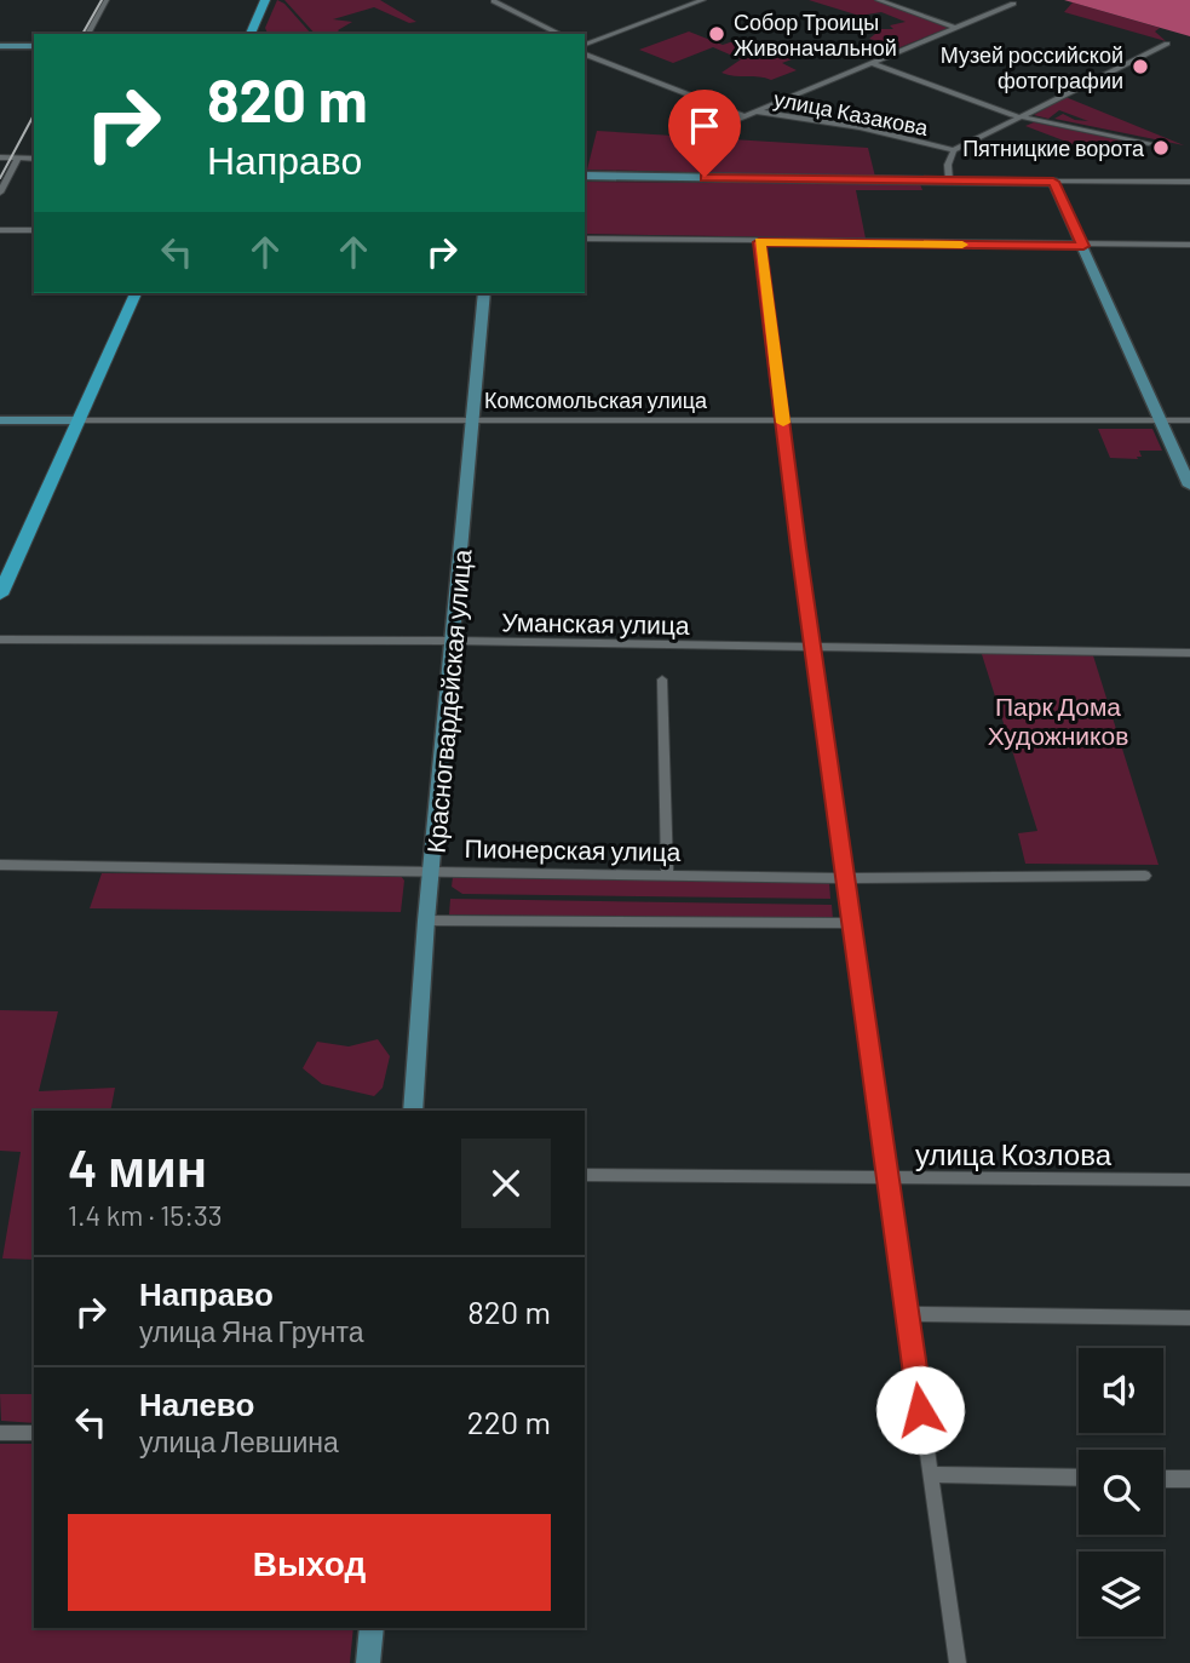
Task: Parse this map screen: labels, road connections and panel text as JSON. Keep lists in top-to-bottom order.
{
  "streets": {
    "street": [
      "улица Казакова",
      "Комсомольская улица",
      "Уманская улица",
      "Красногвардейская улица",
      "Пионерская улица",
      "улица Козлова"
    ]
  },
  "crossings": [
    ["Комсомольская улица", "Красногвардейская улица"],
    ["Уманская улица", "Красногвардейская улица"],
    ["Красногвардейская улица", "Пионерская улица"]
  ],
  "parks": ["Парк Дома Художников"],
  "places": ["Собор Троицы Живоначальной", "Музей российской фотографии", "Пятницкие ворота"],
  "page": {
    "turn": ["820 m", "Направо"],
    "heading": ["4 мин", "1.4 km · 15:33"],
    "list": [
      {
        "name": "Направо",
        "note": "улица Яна Грунта",
        "value": "820 m"
      },
      {
        "name": "Налево",
        "note": "улица Левшина",
        "value": "220 m"
      }
    ],
    "buttons": "Выход"
  }
}
